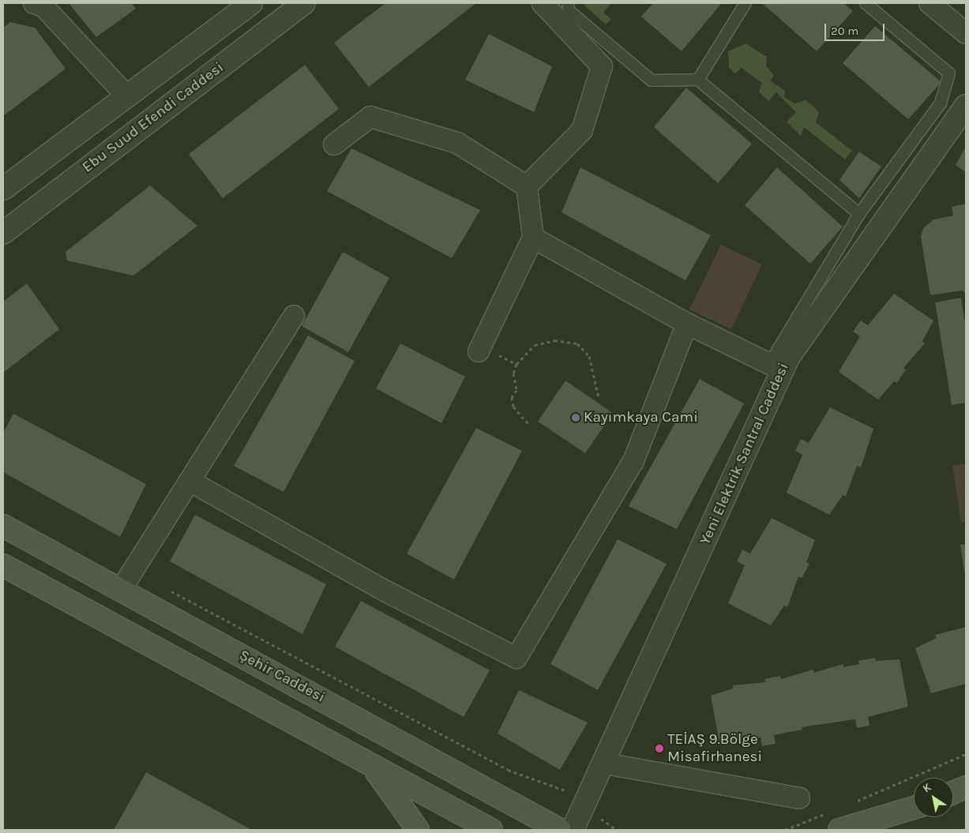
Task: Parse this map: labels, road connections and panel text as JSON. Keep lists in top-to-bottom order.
{
  "streets": {
    "main road": ["Şehir Caddesi"],
    "street": ["Ebu Suud Efendi Caddesi", "Yeni Elektrik Santral Caddesi"]
  },
  "places": ["Kayımkaya Cami", "TEİAŞ 9.Bölge Misafirhanesi"],
  "scale_bar": "20 m",
  "north": "top left"
}
